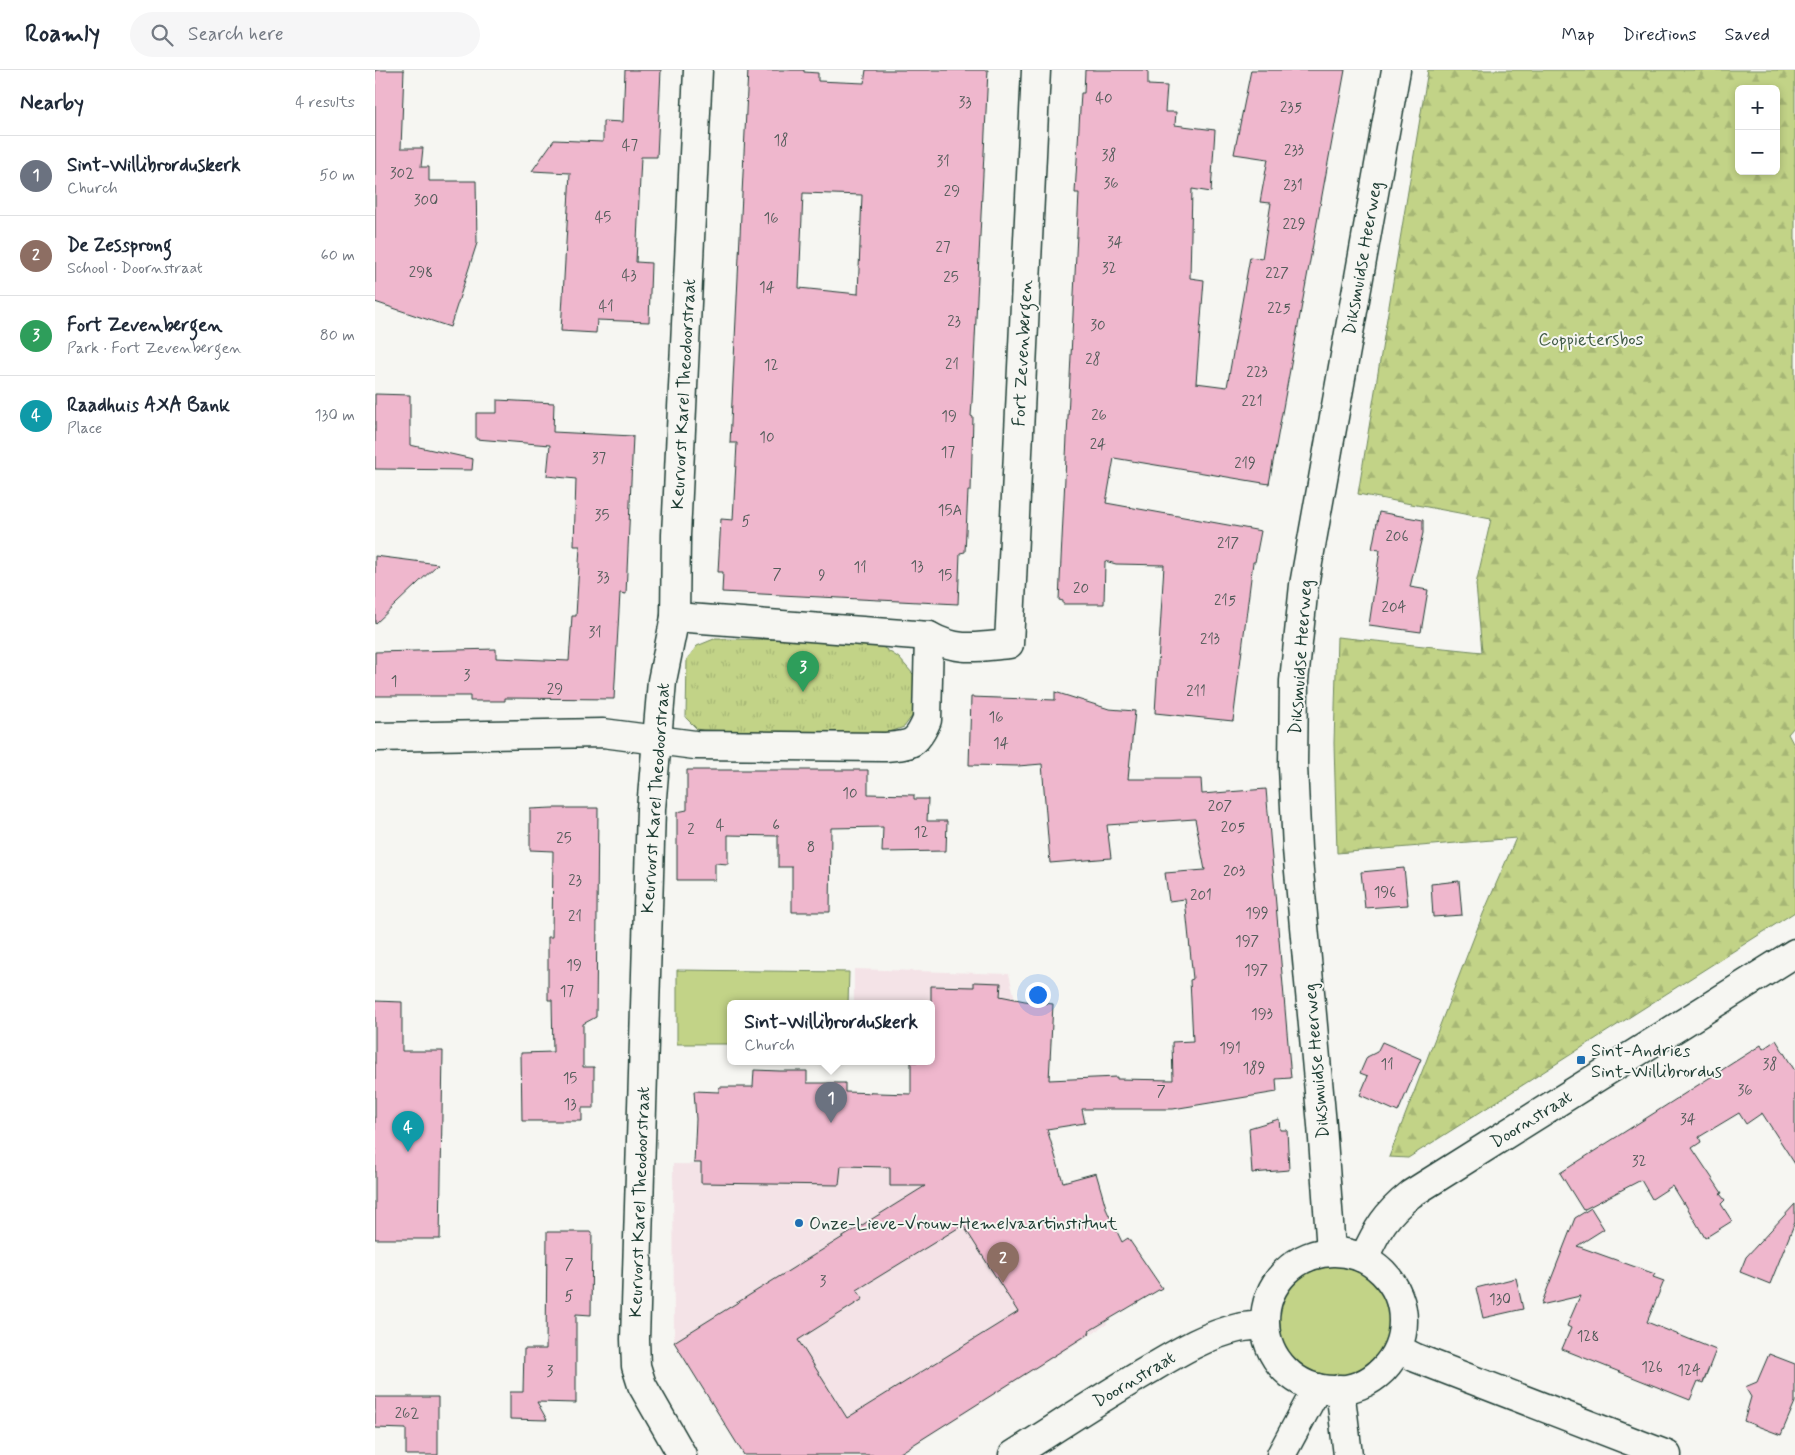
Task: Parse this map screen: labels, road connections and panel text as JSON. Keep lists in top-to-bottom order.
{
  "streets": {
    "street": [
      "Diksmuidse Heerweg",
      "Fort Zevenbergen",
      "Keurvorst Karel Theodoorstraat",
      "Doornstraat"
    ]
  },
  "crossings": [
    ["Diksmuidse Heerweg", "Doornstraat"],
    ["Fort Zevenbergen", "Keurvorst Karel Theodoorstraat"]
  ],
  "parks": ["Coppietersbos"],
  "places": {
    "transit": ["Sint-Andries Sint-Willibrordus"],
    "other": ["Onze-Lieve-Vrouw-Hemelvaartinstituut"]
  },
  "house_numbers": [
    "40",
    "33",
    "235",
    "18",
    "47",
    "233",
    "38",
    "31",
    "302",
    "36",
    "231",
    "29",
    "300",
    "45",
    "16",
    "229",
    "34",
    "27",
    "32",
    "298",
    "227",
    "43",
    "25",
    "14",
    "41",
    "225",
    "23",
    "30",
    "28",
    "21",
    "12",
    "223",
    "221",
    "26",
    "19",
    "10",
    "24",
    "17",
    "37",
    "219",
    "15A",
    "35",
    "5",
    "206",
    "217",
    "13",
    "11",
    "7",
    "9",
    "15",
    "33",
    "20",
    "215",
    "204",
    "31",
    "213",
    "3",
    "1",
    "29",
    "211",
    "16",
    "14",
    "10",
    "207",
    "4",
    "6",
    "205",
    "2",
    "12",
    "25",
    "8",
    "203",
    "23",
    "196",
    "201",
    "199",
    "21",
    "197",
    "19",
    "197",
    "17",
    "193",
    "191",
    "11",
    "38",
    "189",
    "15",
    "36",
    "7",
    "13",
    "34",
    "32",
    "7",
    "3",
    "5",
    "130",
    "128",
    "126",
    "124",
    "3",
    "262"
  ],
  "page": {
    "header": "Roamly",
    "search": "Search here",
    "nav": ["Map", "Directions", "Saved"],
    "heading": ["Nearby", "4 results"],
    "map_buttons": ["+", "−"],
    "list": [
      {
        "mark": "1",
        "name": "Sint-Willibrorduskerk",
        "note": "Church",
        "value": "50 m"
      },
      {
        "mark": "2",
        "name": "De Zessprong",
        "note": "School · Doornstraat",
        "value": "60 m"
      },
      {
        "mark": "3",
        "name": "Fort Zevenbergen",
        "note": "Park · Fort Zevenbergen",
        "value": "80 m"
      },
      {
        "mark": "4",
        "name": "Raadhuis AXA Bank",
        "note": "Place",
        "value": "130 m"
      }
    ],
    "pins": [
      "3",
      "1",
      "4",
      "2"
    ],
    "popup": ["Sint-Willibrorduskerk", "Church"]
  }
}
